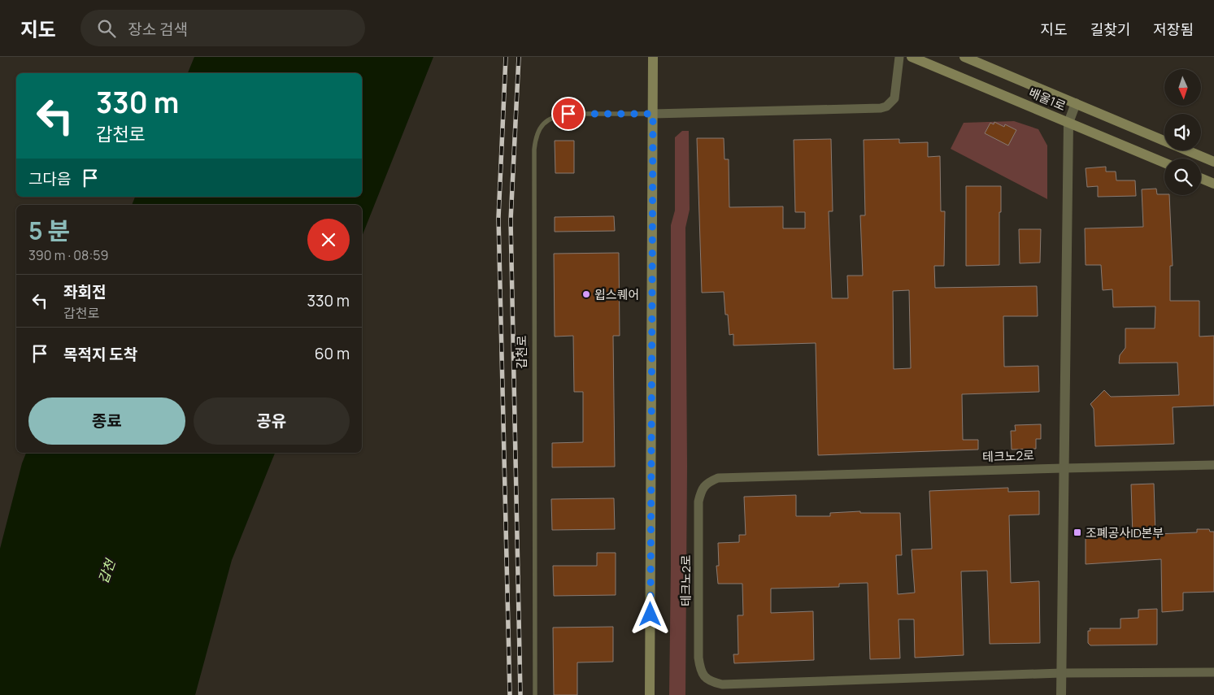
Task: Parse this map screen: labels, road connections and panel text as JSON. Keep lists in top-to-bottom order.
{
  "streets": {
    "main road": ["배울1로"],
    "street": ["테크노2로"],
    "lane": ["갑천로"]
  },
  "water": ["갑천"],
  "places": {
    "other": ["윕스퀘어"],
    "transit": ["조폐공사ID본부"]
  },
  "north": "bottom",
  "page": {
    "header": "지도",
    "search": "장소 검색",
    "nav": ["지도", "길찾기", "저장됨"],
    "turn": ["330 m", "갑천로"],
    "then": "그다음",
    "heading": ["5 분", "390 m · 08:59"],
    "list": [
      {
        "name": "좌회전",
        "note": "갑천로",
        "value": "330 m"
      },
      {
        "name": "목적지 도착",
        "value": "60 m"
      }
    ],
    "buttons": ["종료", "공유"]
  }
}
